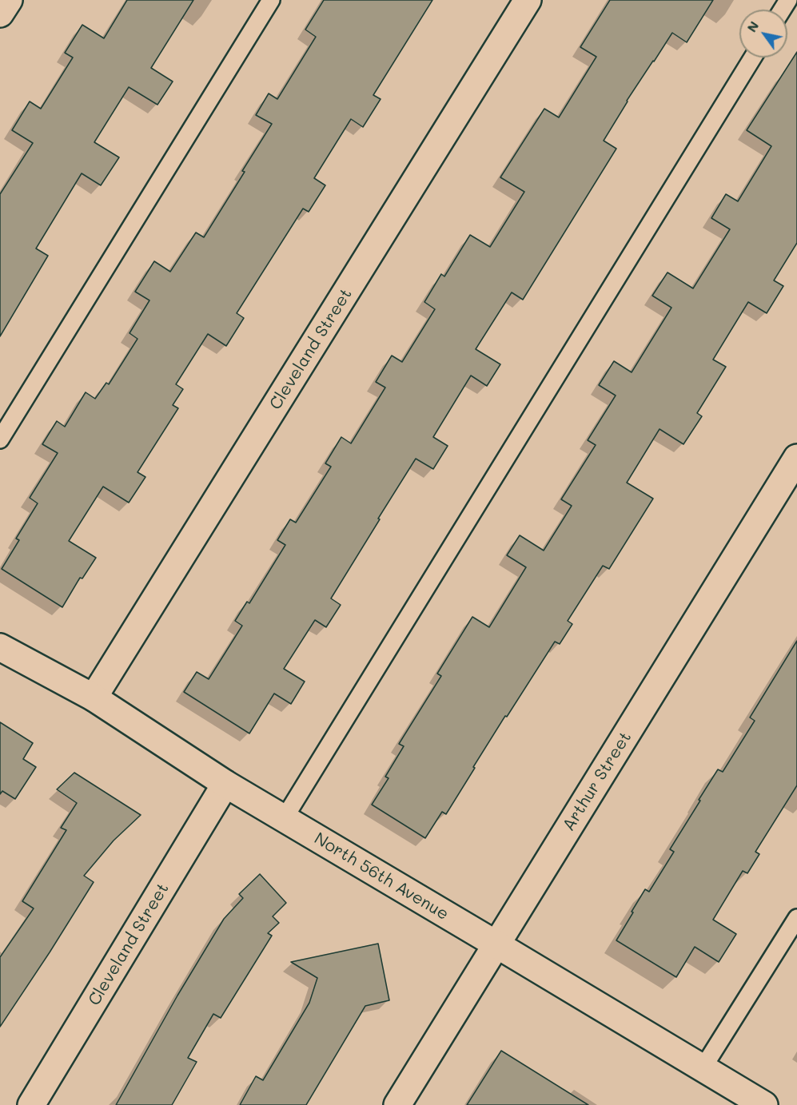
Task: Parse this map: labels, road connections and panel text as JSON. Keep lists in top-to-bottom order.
{
  "streets": {
    "street": ["Cleveland Street", "Arthur Street", "North 56th Avenue"]
  },
  "crossings": [
    ["Cleveland Street", "North 56th Avenue"],
    ["Arthur Street", "North 56th Avenue"]
  ],
  "north": "top left"
}
